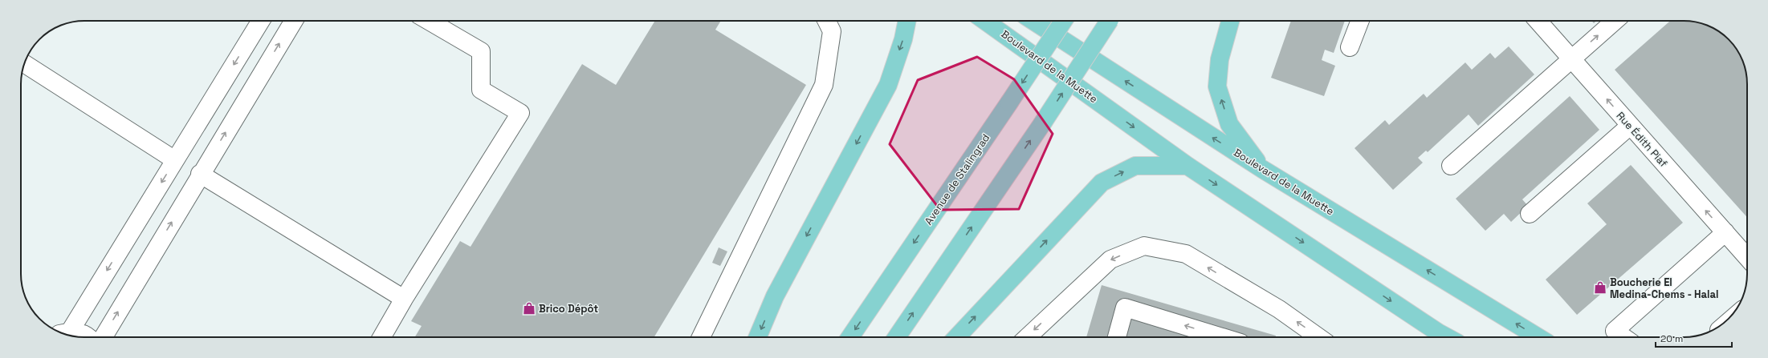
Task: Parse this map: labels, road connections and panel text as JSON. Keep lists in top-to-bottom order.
{
  "streets": {
    "main road": ["Boulevard de la Muette", "Avenue de Stalingrad"],
    "street": ["Rue Édith Piaf"]
  },
  "one_way": ["Rue Édith Piaf"],
  "places": {
    "shop": ["Boucherie El Medina-Chems - Halal", "Brico Dépôt"]
  },
  "scale_bar": "20 m"
}
